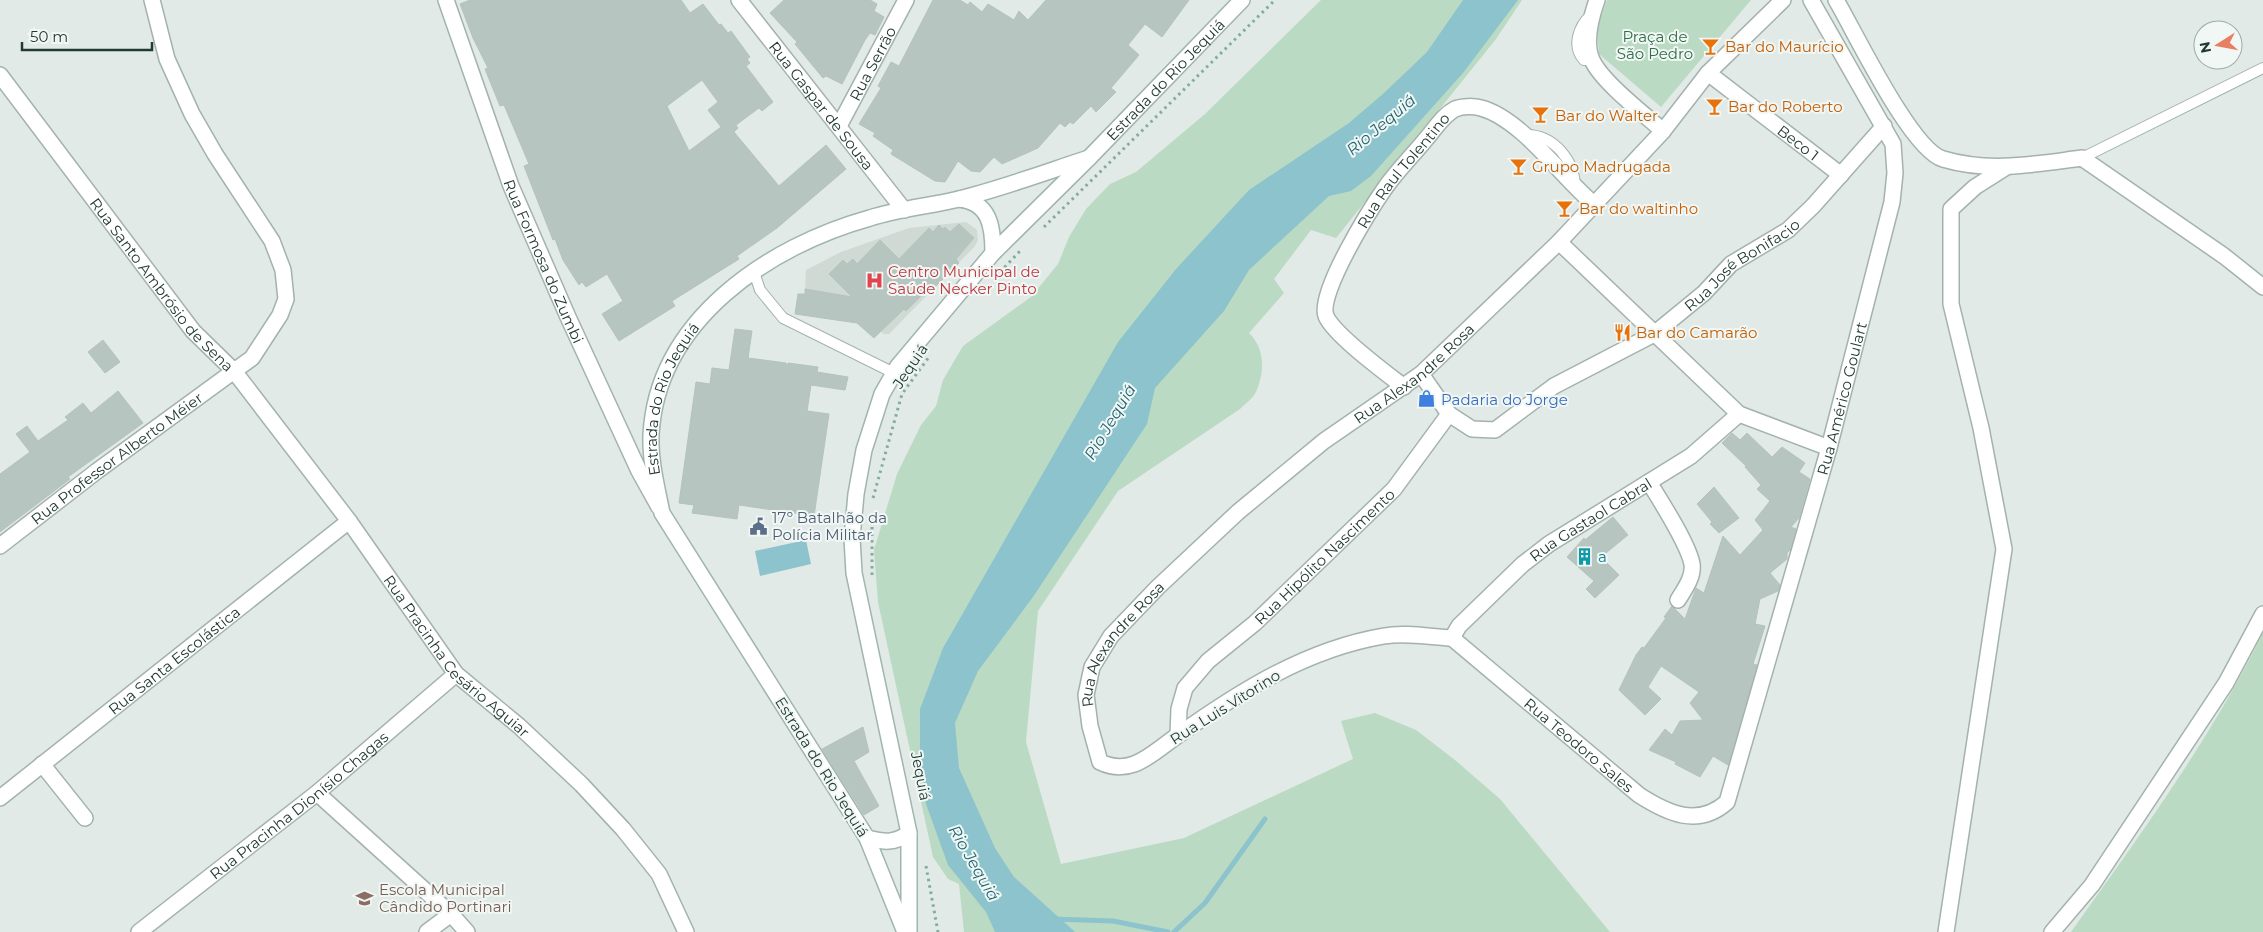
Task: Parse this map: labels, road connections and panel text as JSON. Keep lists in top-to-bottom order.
{
  "streets": {
    "street": [
      "Rua Serrão",
      "Estrada do Rio Jequiá",
      "Rua Gaspar de Sousa",
      "Beco 1",
      "Rua Raul Tolentino",
      "Rua Formosa do Zumbi",
      "Rua José Bonifacio",
      "Rua Santo Ambrósio de Sena",
      "Rua Alexandre Rosa",
      "Rua Américo Goulart",
      "Rua Professor Alberto Méier",
      "Rua Gastaol Cabral",
      "Rua Hipólito Nascimento",
      "Rua Pracinha Cesário Aguiar",
      "Rua Santa Escolástica",
      "Rua Luis Vitorino",
      "Rua Teodoro Sales",
      "Rua Pracinha Dionísio Chagas"
    ],
    "path": ["Jequiá"]
  },
  "crossings": [
    ["Rua Serrão", "Rua Gaspar de Sousa"],
    ["Estrada do Rio Jequiá", "Rua Gaspar de Sousa"],
    ["Estrada do Rio Jequiá", "Rua Formosa do Zumbi"],
    ["Beco 1", "Rua José Bonifacio"],
    ["Beco 1", "Rua Alexandre Rosa"],
    ["Rua Raul Tolentino", "Rua Alexandre Rosa"],
    ["Rua José Bonifacio", "Rua Américo Goulart"],
    ["Rua José Bonifacio", "Rua Hipólito Nascimento"],
    ["Rua Santo Ambrósio de Sena", "Rua Professor Alberto Méier"],
    ["Rua Santo Ambrósio de Sena", "Rua Pracinha Cesário Aguiar"],
    ["Rua Alexandre Rosa", "Rua Luis Vitorino"],
    ["Rua Américo Goulart", "Rua Teodoro Sales"],
    ["Rua Professor Alberto Méier", "Rua Pracinha Cesário Aguiar"],
    ["Rua Gastaol Cabral", "Rua Luis Vitorino"],
    ["Rua Gastaol Cabral", "Rua Teodoro Sales"],
    ["Rua Hipólito Nascimento", "Rua Luis Vitorino"],
    ["Rua Pracinha Cesário Aguiar", "Rua Santa Escolástica"],
    ["Rua Pracinha Cesário Aguiar", "Rua Pracinha Dionísio Chagas"],
    ["Rua Luis Vitorino", "Rua Teodoro Sales"]
  ],
  "water": ["Rio Jequiá"],
  "parks": ["Praça de São Pedro"],
  "places": {
    "bar": [
      "Bar do Maurício",
      "Bar do Roberto",
      "Bar do Walter",
      "Grupo Madrugada",
      "Bar do waltinho"
    ],
    "hospital": ["Centro Municipal de Saúde Necker Pinto"],
    "restaurant": ["Bar do Camarão"],
    "shop": ["Padaria do Jorge"],
    "public building": ["17º Batalhão da Polícia Militar"],
    "building": ["a"],
    "school or university": ["Escola Municipal Cândido Portinari"]
  },
  "scale_bar": "50 m",
  "north": "left"
}
